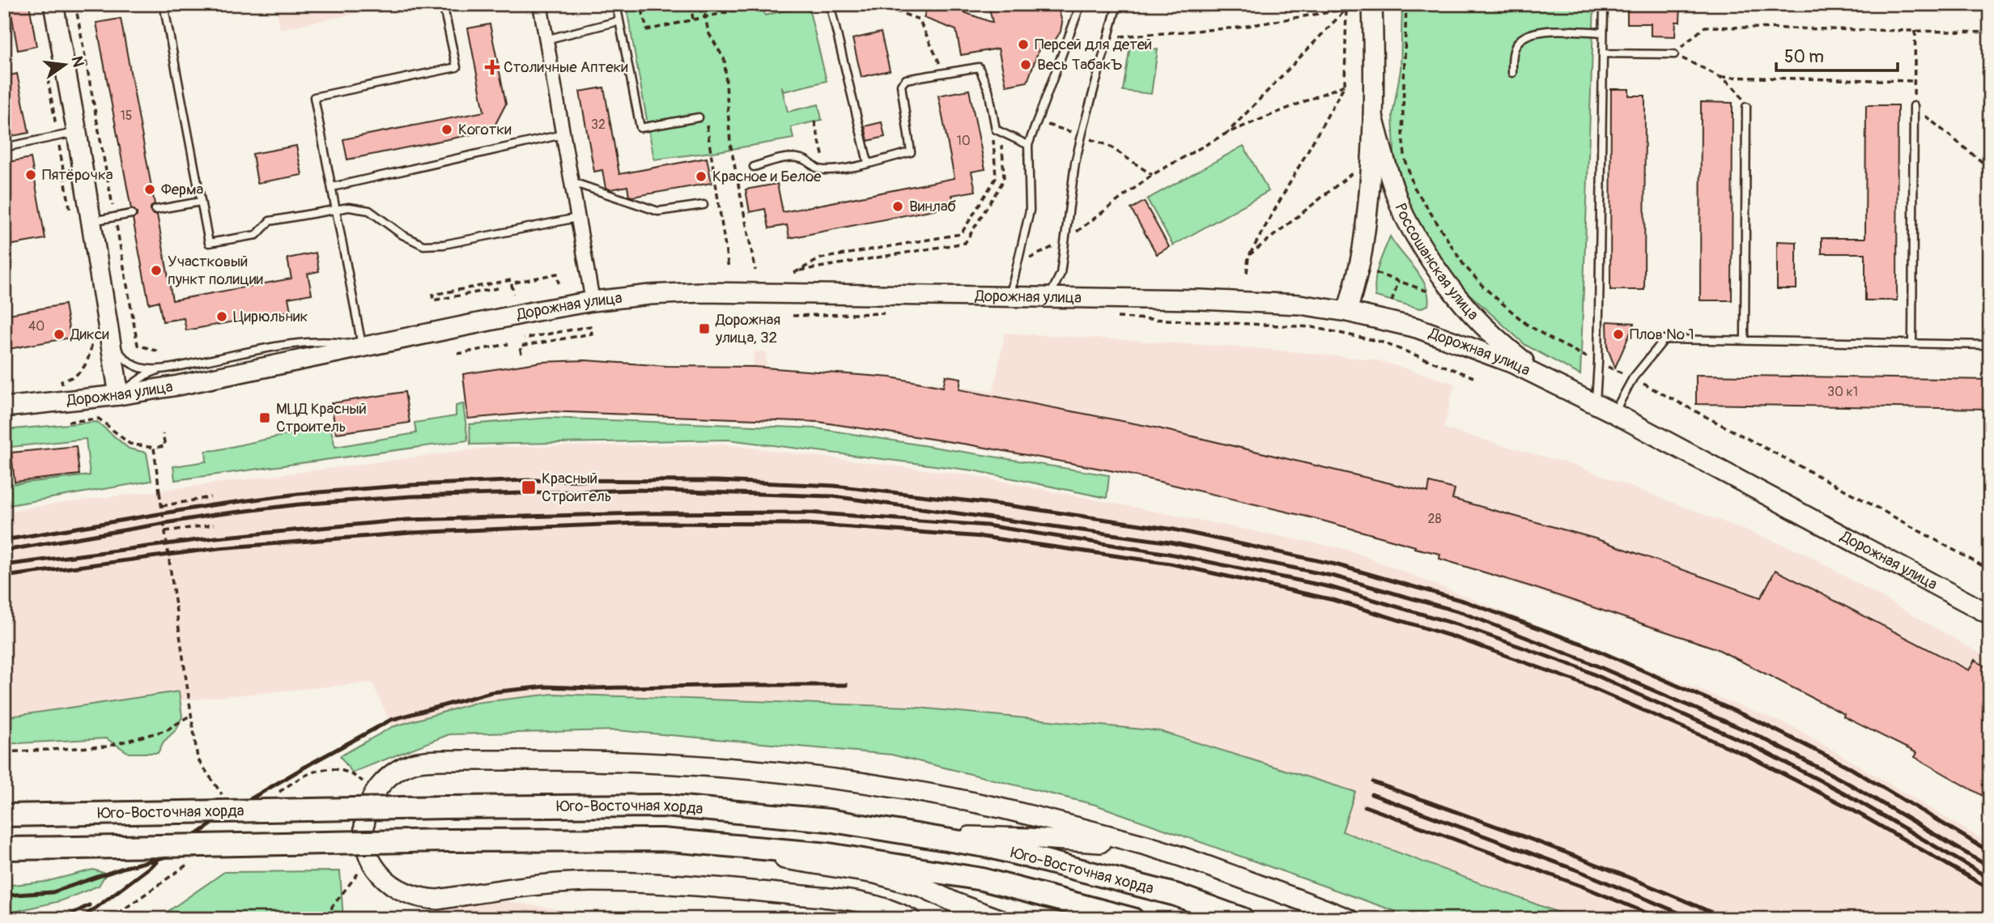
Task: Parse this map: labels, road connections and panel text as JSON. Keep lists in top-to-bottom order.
{
  "streets": {
    "main road": ["Юго-Восточная хорда"],
    "street": ["Россошанская улица", "Дорожная улица"]
  },
  "crossings": [
    ["Россошанская улица", "Дорожная улица"]
  ],
  "places": {
    "other": [
      "Персей для детей",
      "Весь ТабакЪ",
      "Коготки",
      "Пятёрочка",
      "Красное и Белое",
      "Ферма",
      "Винлаб",
      "Участковый пункт полиции",
      "Цирюльник",
      "Дикси",
      "Плов № 1"
    ],
    "health": ["Столичные Аптеки"],
    "transit": ["Дорожная улица, 32", "МЦД Красный Строитель", "Красный Строитель"]
  },
  "house_numbers": [
    "15",
    "32",
    "10",
    "40",
    "30 к1",
    "28"
  ],
  "scale_bar": "50 m",
  "north": "right"
}
